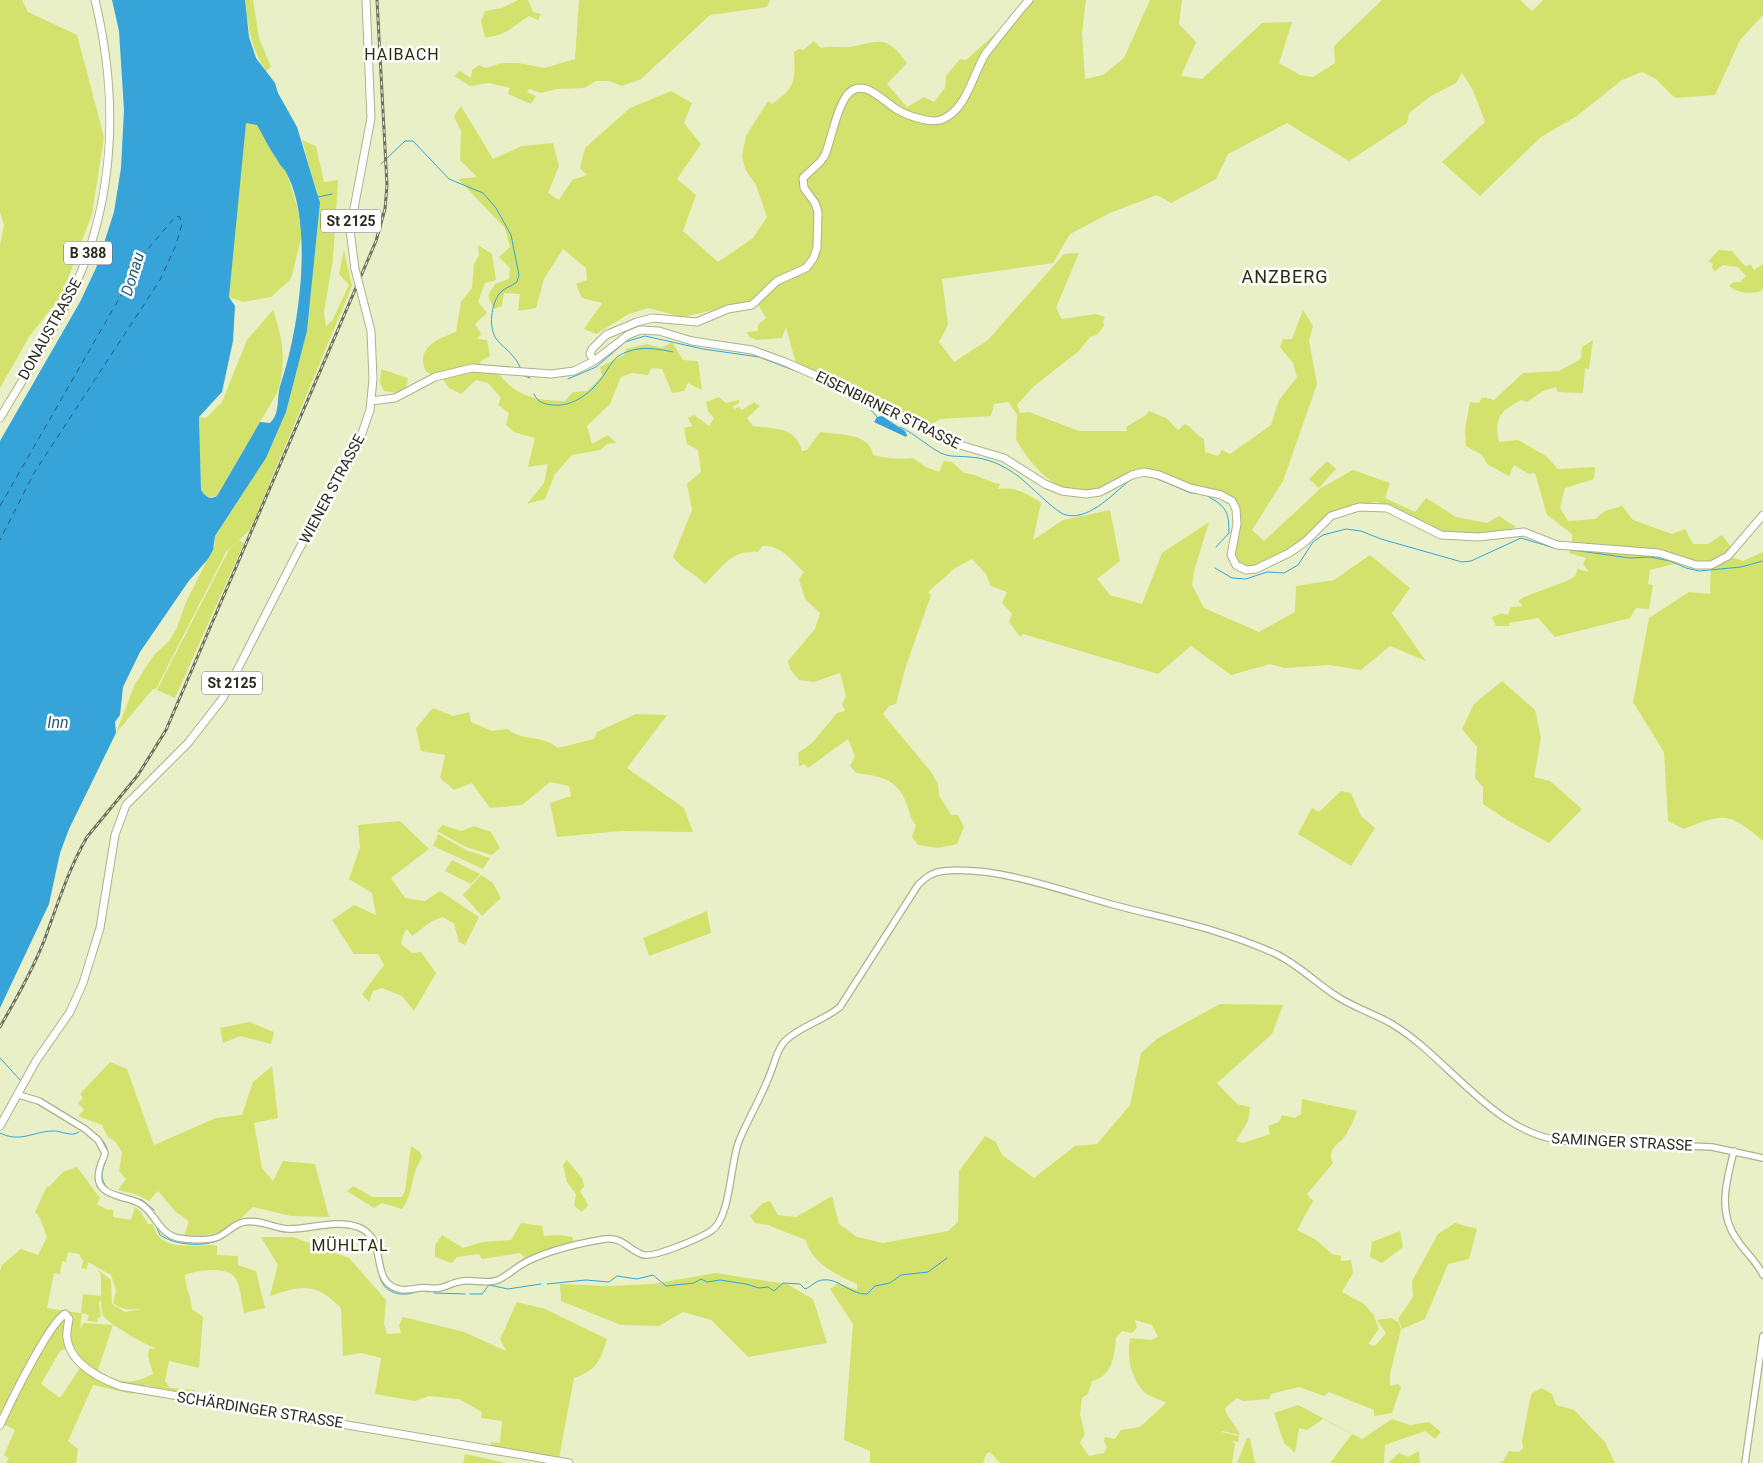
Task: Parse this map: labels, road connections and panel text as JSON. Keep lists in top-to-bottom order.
{
  "streets": {
    "main road": [
      "St 2125",
      "B 388",
      "DONAUSTRASSE",
      "EISENBIRNER STRASSE",
      "WIENER STRASSE",
      "SCHÄRDINGER STRASSE"
    ],
    "street": ["SAMINGER STRASSE"]
  },
  "crossings": [
    ["St 2125", "WIENER STRASSE"],
    ["St 2125", "SAMINGER STRASSE"],
    ["EISENBIRNER STRASSE", "WIENER STRASSE"],
    ["WIENER STRASSE", "SAMINGER STRASSE"]
  ],
  "districts": ["HAIBACH", "ANZBERG", "MÜHLTAL"],
  "water": ["Donau", "Inn"]
}
